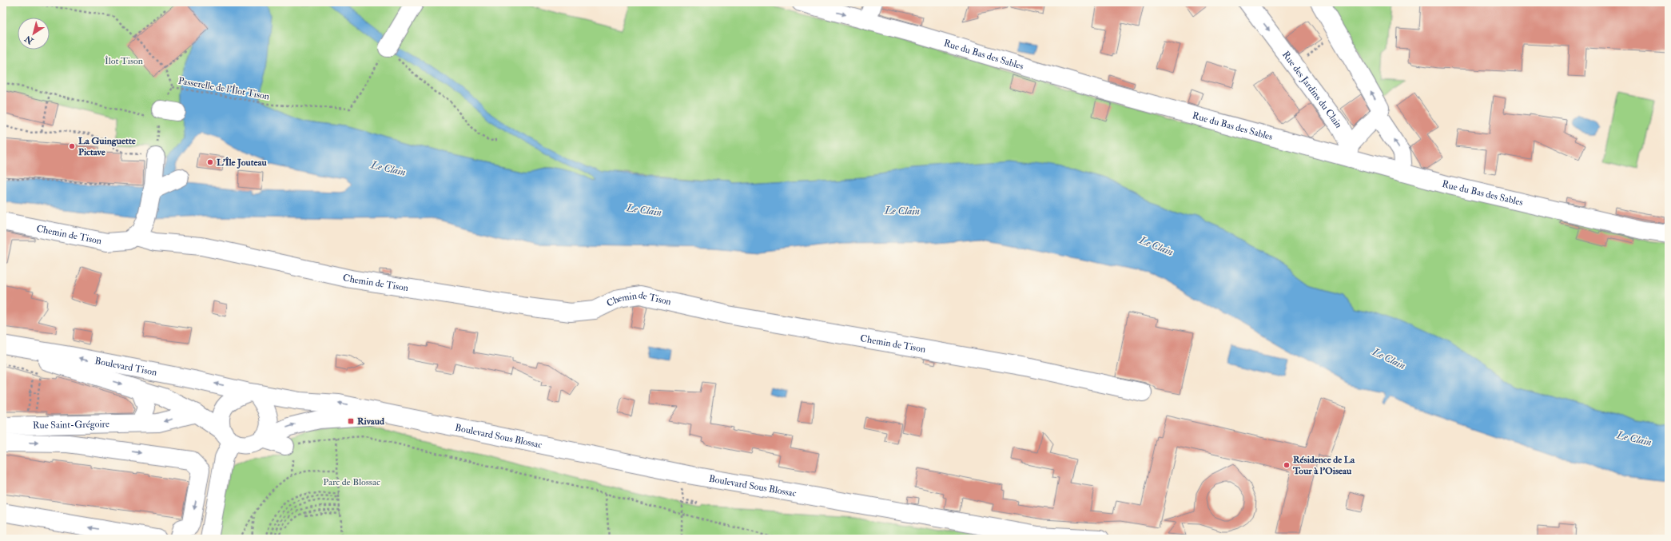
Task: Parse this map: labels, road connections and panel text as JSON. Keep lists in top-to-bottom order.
{
  "streets": {
    "street": [
      "Rue du Bas des Sables",
      "Rue des Jardins du Clain",
      "Chemin de Tison",
      "Boulevard Tison",
      "Rue Saint-Grégoire",
      "Boulevard Sous Blossac"
    ],
    "path": ["Passerelle de l'Îlot Tison"]
  },
  "crossings": [
    ["Rue du Bas des Sables", "Rue des Jardins du Clain"],
    ["Boulevard Tison", "Rue Saint-Grégoire"],
    ["Boulevard Tison", "Boulevard Sous Blossac"]
  ],
  "water": ["Le Clain"],
  "parks": ["Îlot Tison", "Parc de Blossac"],
  "places": {
    "other": ["La Guinguette Pictave", "L'Île Jouteau", "Résidence de La Tour à l'Oiseau"],
    "transit": ["Rivaud"]
  },
  "north": "bottom left"
}
